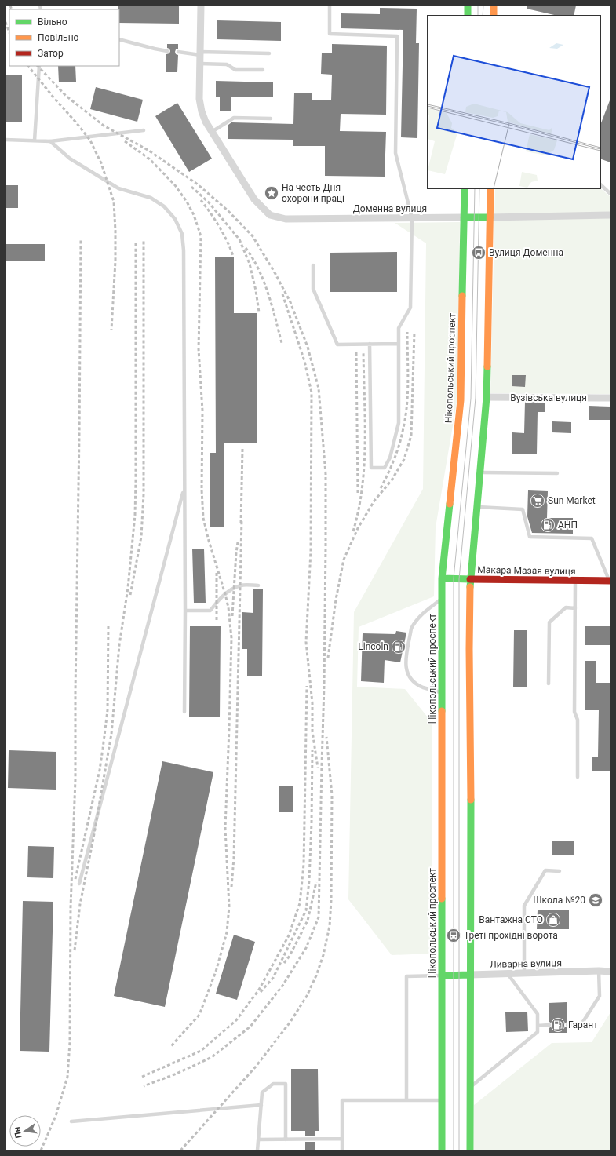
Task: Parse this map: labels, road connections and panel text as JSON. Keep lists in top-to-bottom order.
{
  "streets": {
    "main road": [
      "Доменна вулиця",
      "Нікопольський проспект",
      "Макара Мазая вулиця",
      "Ливарна вулиця"
    ],
    "street": ["Вузівська вулиця"]
  },
  "crossings": [
    ["Доменна вулиця", "Нікопольський проспект"],
    ["Нікопольський проспект", "Макара Мазая вулиця"],
    ["Нікопольський проспект", "Ливарна вулиця"]
  ],
  "places": {
    "place": ["На честь Дня охорони праці"],
    "bus stop": ["Вулиця Доменна", "Треті прохідні ворота"],
    "supermarket": ["Sun Market"],
    "fuel station": ["АНП", "Lincoln", "Гарант"],
    "school or university": ["Школа №20"],
    "shop": ["Вантажна СТО"]
  },
  "legend": ["Вільно", "Повільно", "Затор"],
  "north": "left"
}
